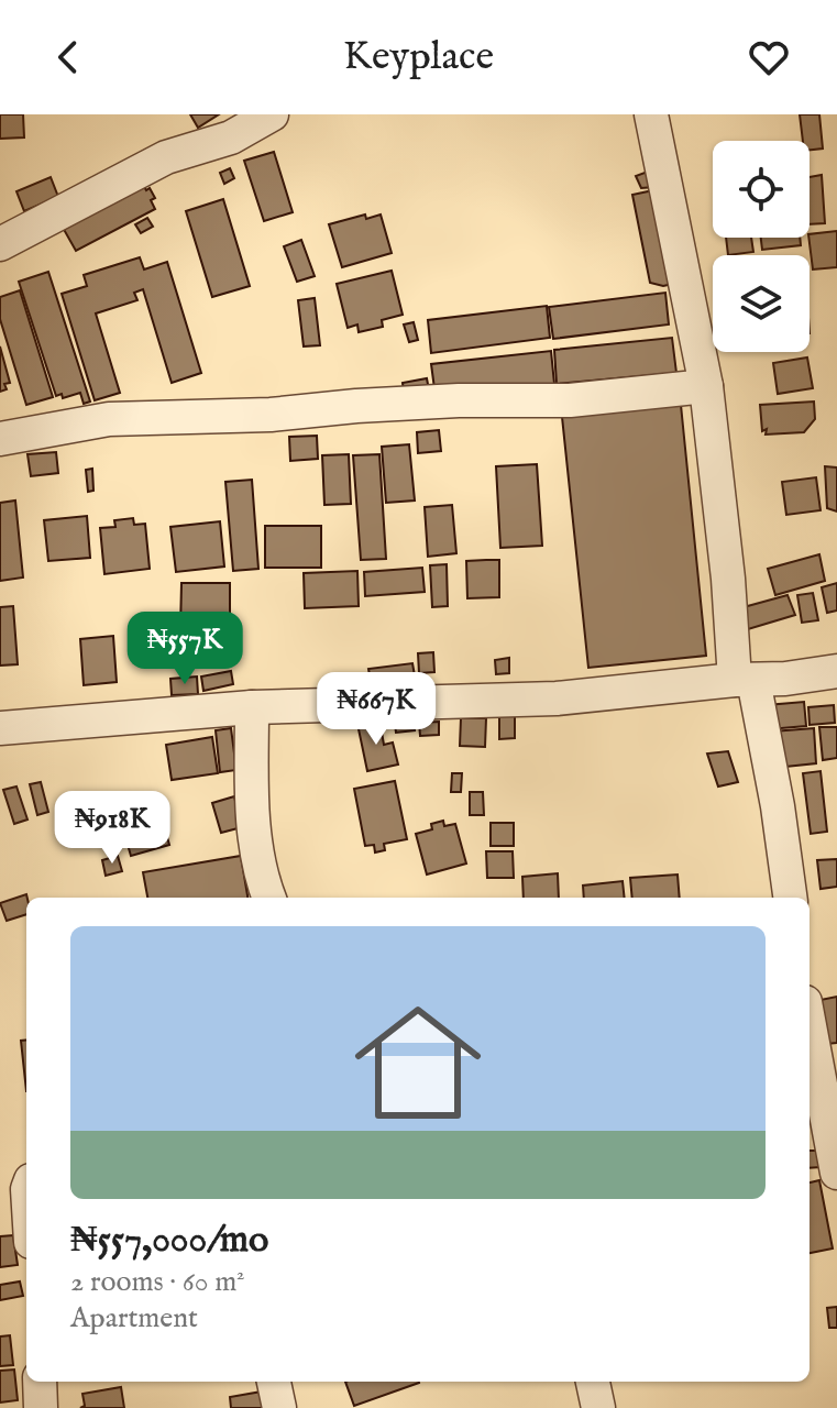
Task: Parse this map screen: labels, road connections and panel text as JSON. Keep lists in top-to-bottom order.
{
  "page": {
    "header": "Keyplace",
    "price": ["₦557K", "₦667K", "₦918K"],
    "list": [
      {
        "name": "₦557,000/mo",
        "note": "2 rooms · 60 m² · Apartment"
      }
    ]
  }
}
